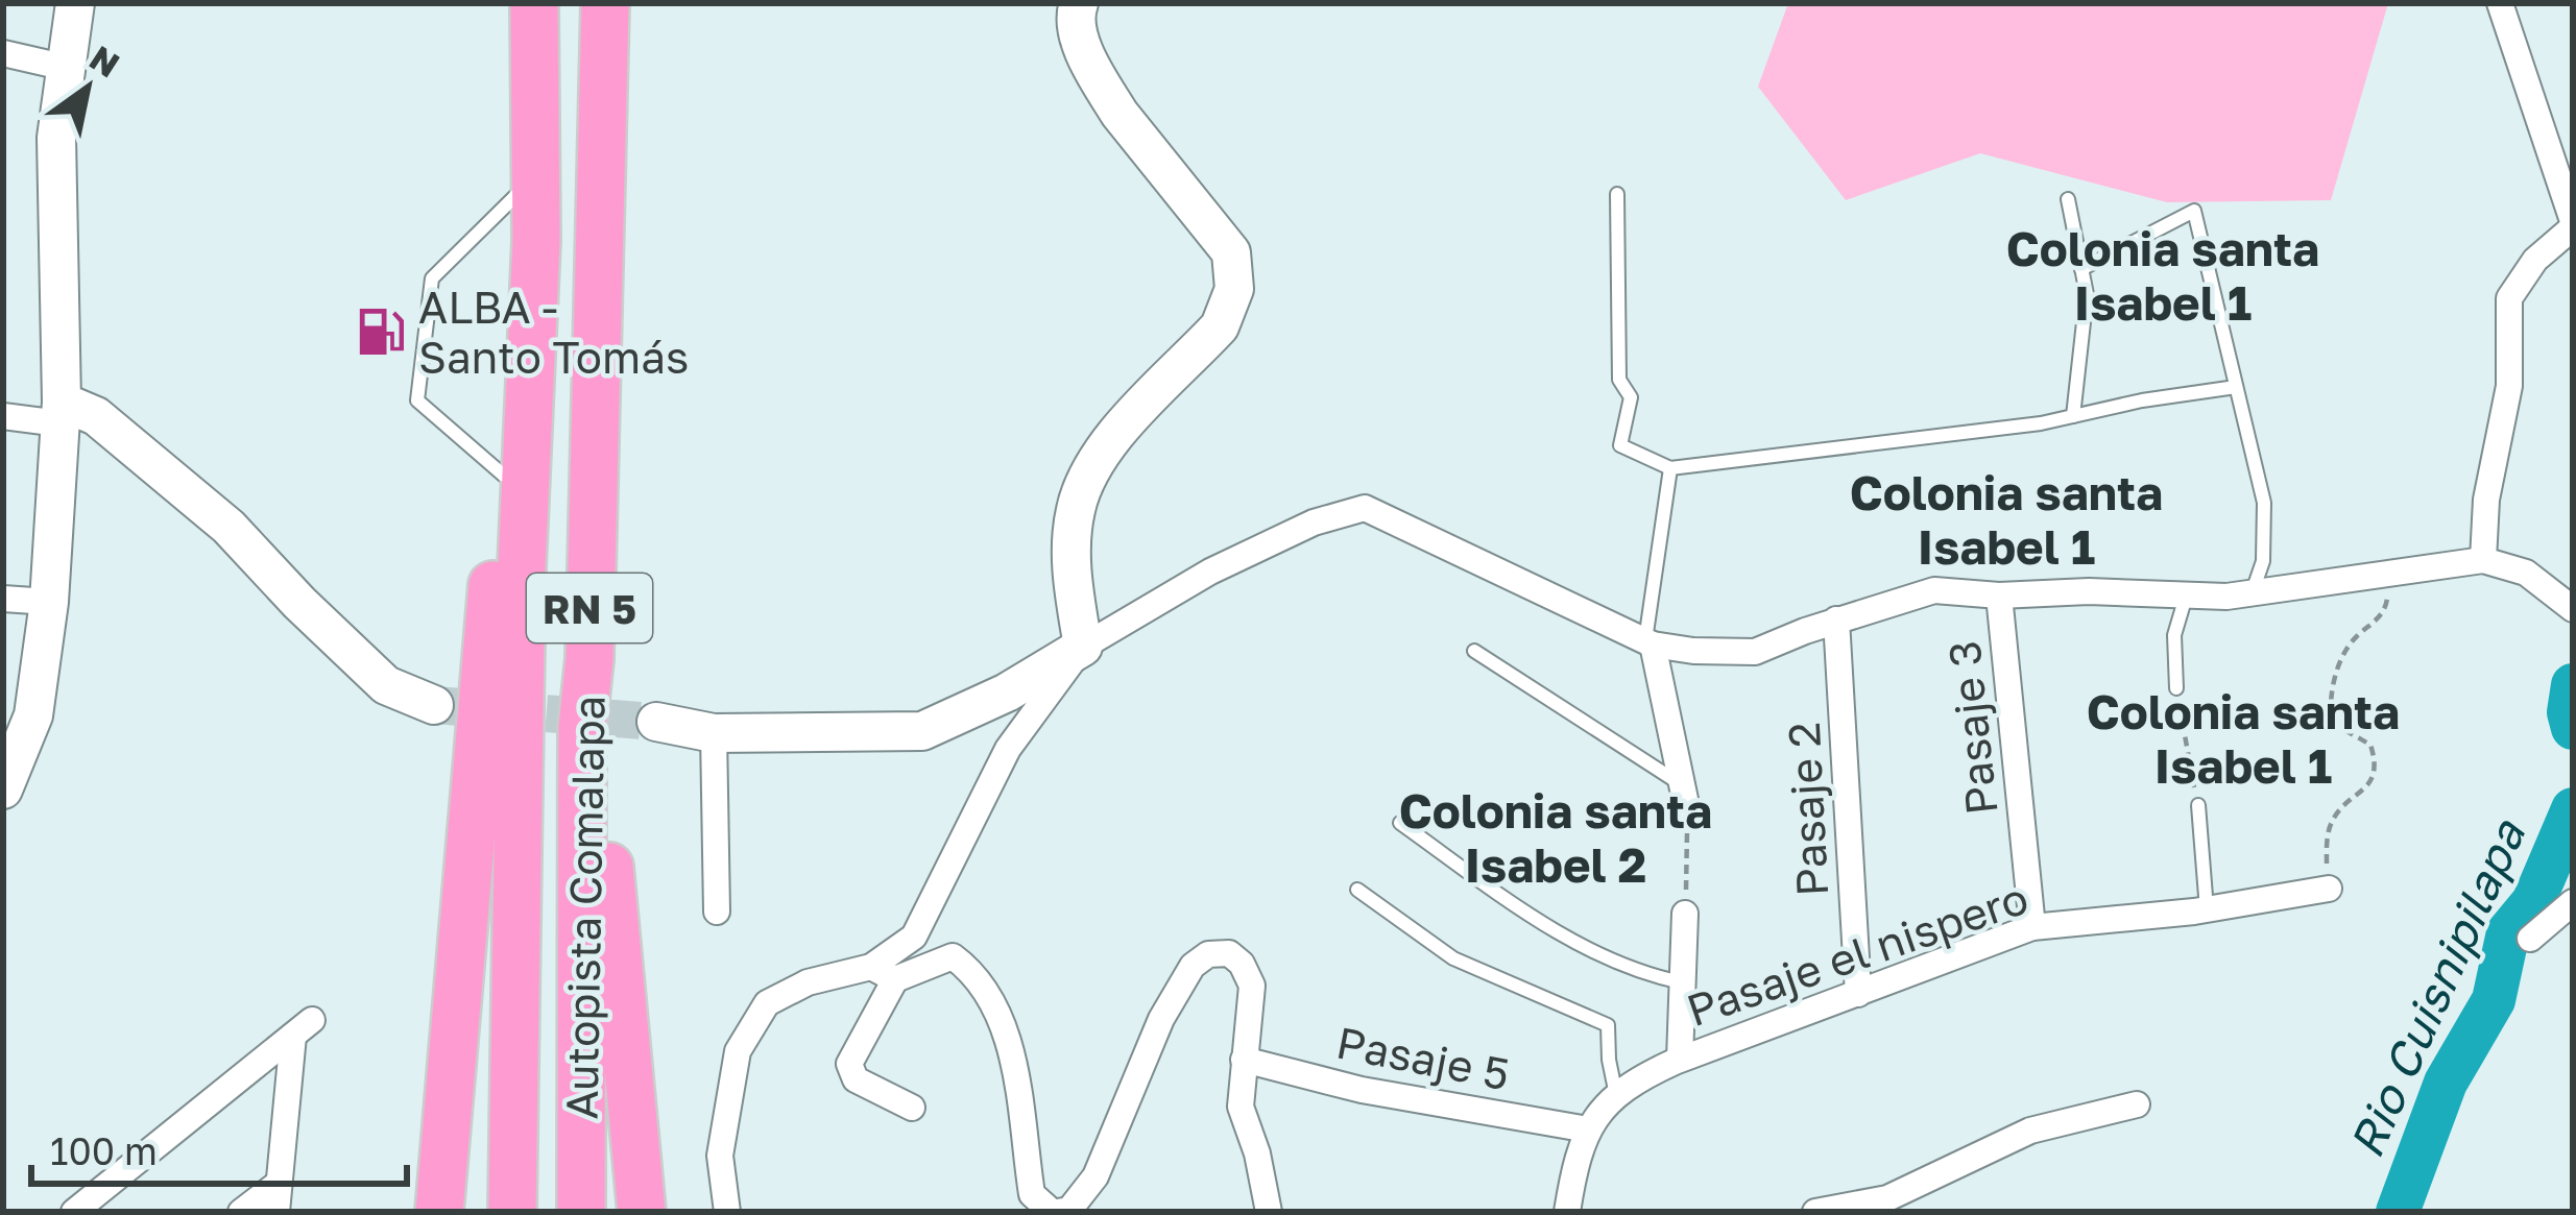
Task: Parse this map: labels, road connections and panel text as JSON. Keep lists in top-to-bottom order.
{
  "streets": {
    "highway": ["RN 5", "Autopista Comalapa"],
    "street": [
      "Pasaje 3",
      "Pasaje 2",
      "Pasaje el nispero",
      "Pasaje 5"
    ]
  },
  "crossings": [
    ["Pasaje 3", "Pasaje el nispero"],
    ["Pasaje 2", "Pasaje el nispero"],
    ["Pasaje el nispero", "Pasaje 5"]
  ],
  "districts": [
    "Colonia santa Isabel 1",
    "Colonia santa Isabel 1",
    "Colonia santa Isabel 1",
    "Colonia santa Isabel 2"
  ],
  "water": ["Rio Cuisnipilapa"],
  "places": {
    "fuel station": ["ALBA - Santo Tomás"]
  },
  "scale_bar": "100 m",
  "north": "top right"
}
